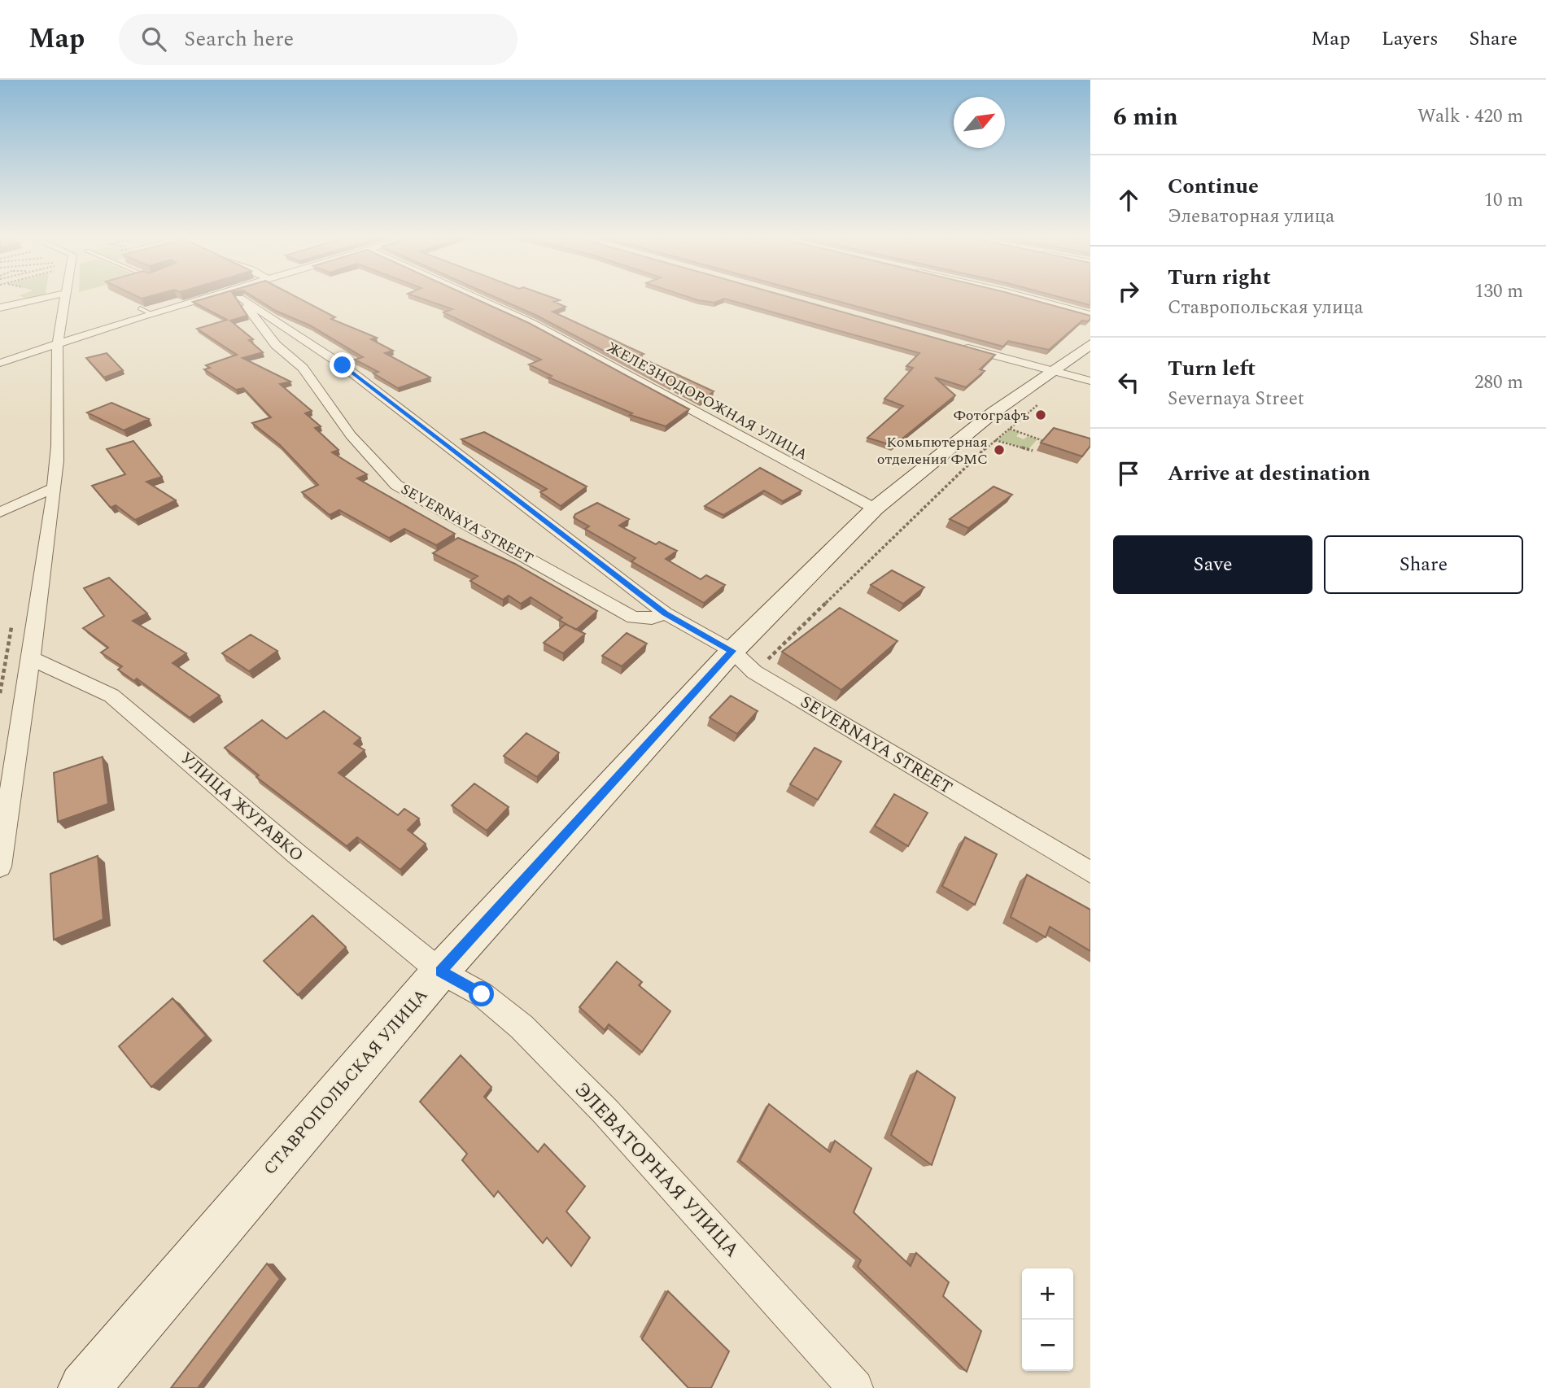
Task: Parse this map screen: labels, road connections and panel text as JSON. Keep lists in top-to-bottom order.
{
  "streets": {
    "street": [
      "ЖЕЛЕЗНОДОРОЖНАЯ УЛИЦА",
      "SEVERNAYA STREET",
      "УЛИЦА ЖУРАВКО",
      "СТАВРОПОЛЬСКАЯ УЛИЦА",
      "ЭЛЕВАТОРНАЯ УЛИЦА"
    ]
  },
  "crossings": [
    ["ЖЕЛЕЗНОДОРОЖНАЯ УЛИЦА", "СТАВРОПОЛЬСКАЯ УЛИЦА"],
    ["SEVERNAYA STREET", "СТАВРОПОЛЬСКАЯ УЛИЦА"],
    ["УЛИЦА ЖУРАВКО", "СТАВРОПОЛЬСКАЯ УЛИЦА"],
    ["УЛИЦА ЖУРАВКО", "ЭЛЕВАТОРНАЯ УЛИЦА"],
    ["СТАВРОПОЛЬСКАЯ УЛИЦА", "ЭЛЕВАТОРНАЯ УЛИЦА"]
  ],
  "places": ["Фотографъ", "Комьпютерная отделения ФМС"],
  "north": "top right",
  "page": {
    "header": "Map",
    "search": "Search here",
    "nav": ["Map", "Layers", "Share"],
    "heading": ["6 min", "Walk · 420 m"],
    "list": [
      ["Continue", "Элеваторная улица", "10 m"],
      ["Turn right", "Ставропольская улица", "130 m"],
      ["Turn left", "Severnaya Street", "280 m"],
      "Arrive at destination"
    ],
    "buttons": ["Save", "Share"],
    "map_buttons": ["+", "−"]
  }
}
